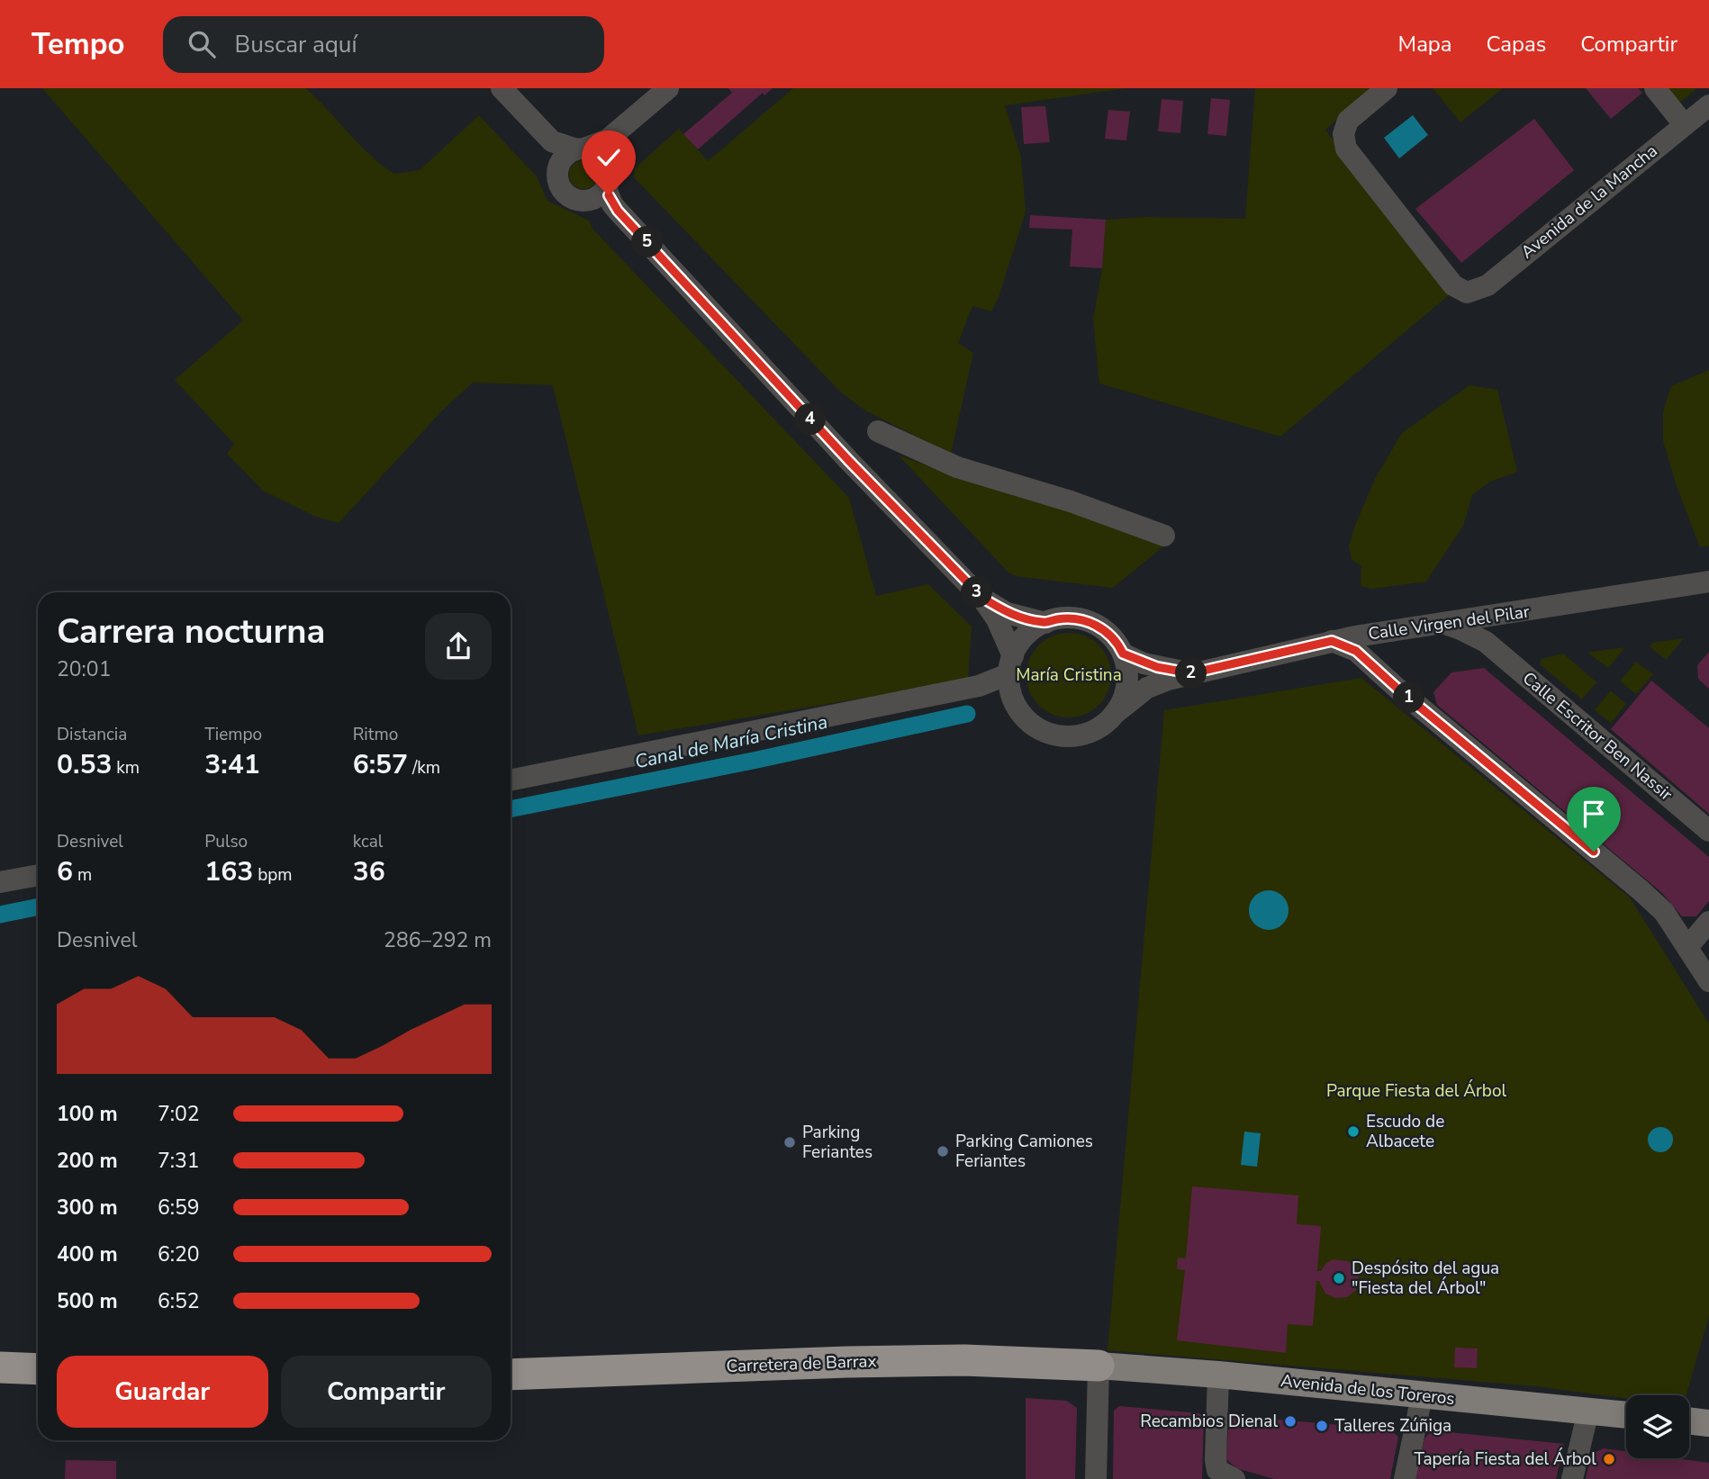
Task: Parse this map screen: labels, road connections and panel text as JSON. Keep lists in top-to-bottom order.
{
  "streets": {
    "highway": ["Carretera de Barrax"],
    "main road": ["Avenida de los Toreros"],
    "street": ["Avenida de la Mancha", "Calle Virgen del Pilar", "Calle Escritor Ben Nassir"]
  },
  "crossings": [
    ["Calle Virgen del Pilar", "Calle Escritor Ben Nassir"],
    ["Carretera de Barrax", "Avenida de los Toreros"]
  ],
  "water": ["Canal de María Cristina"],
  "parks": ["María Cristina", "Parque Fiesta del Árbol"],
  "places": [
    "Escudo de Albacete",
    "Parking Feriantes",
    "Parking Camiones Feriantes",
    "Despósito del agua \"Fiesta del Árbol\"",
    "Recambios Dienal",
    "Talleres Zúñiga",
    "Tapería Fiesta del Árbol"
  ],
  "page": {
    "header": "Tempo",
    "search": "Buscar aquí",
    "nav": ["Mapa", "Capas", "Compartir"],
    "pins": [
      "5",
      "4",
      "3",
      "2",
      "1"
    ],
    "heading": ["Carrera nocturna", "20:01"],
    "stats": [
      ["Distancia", "0.53 km"],
      ["Tiempo", "3:41"],
      ["Ritmo", "6:57 /km"],
      ["Desnivel", "6 m"],
      ["Pulso", "163 bpm"],
      ["kcal", "36"]
    ],
    "chart": ["Desnivel", "286–292 m"],
    "list": [
      {
        "name": "100 m",
        "note": "7:02"
      },
      {
        "name": "200 m",
        "note": "7:31"
      },
      {
        "name": "300 m",
        "note": "6:59"
      },
      {
        "name": "400 m",
        "note": "6:20"
      },
      {
        "name": "500 m",
        "note": "6:52"
      }
    ],
    "buttons": ["Guardar", "Compartir"]
  }
}
